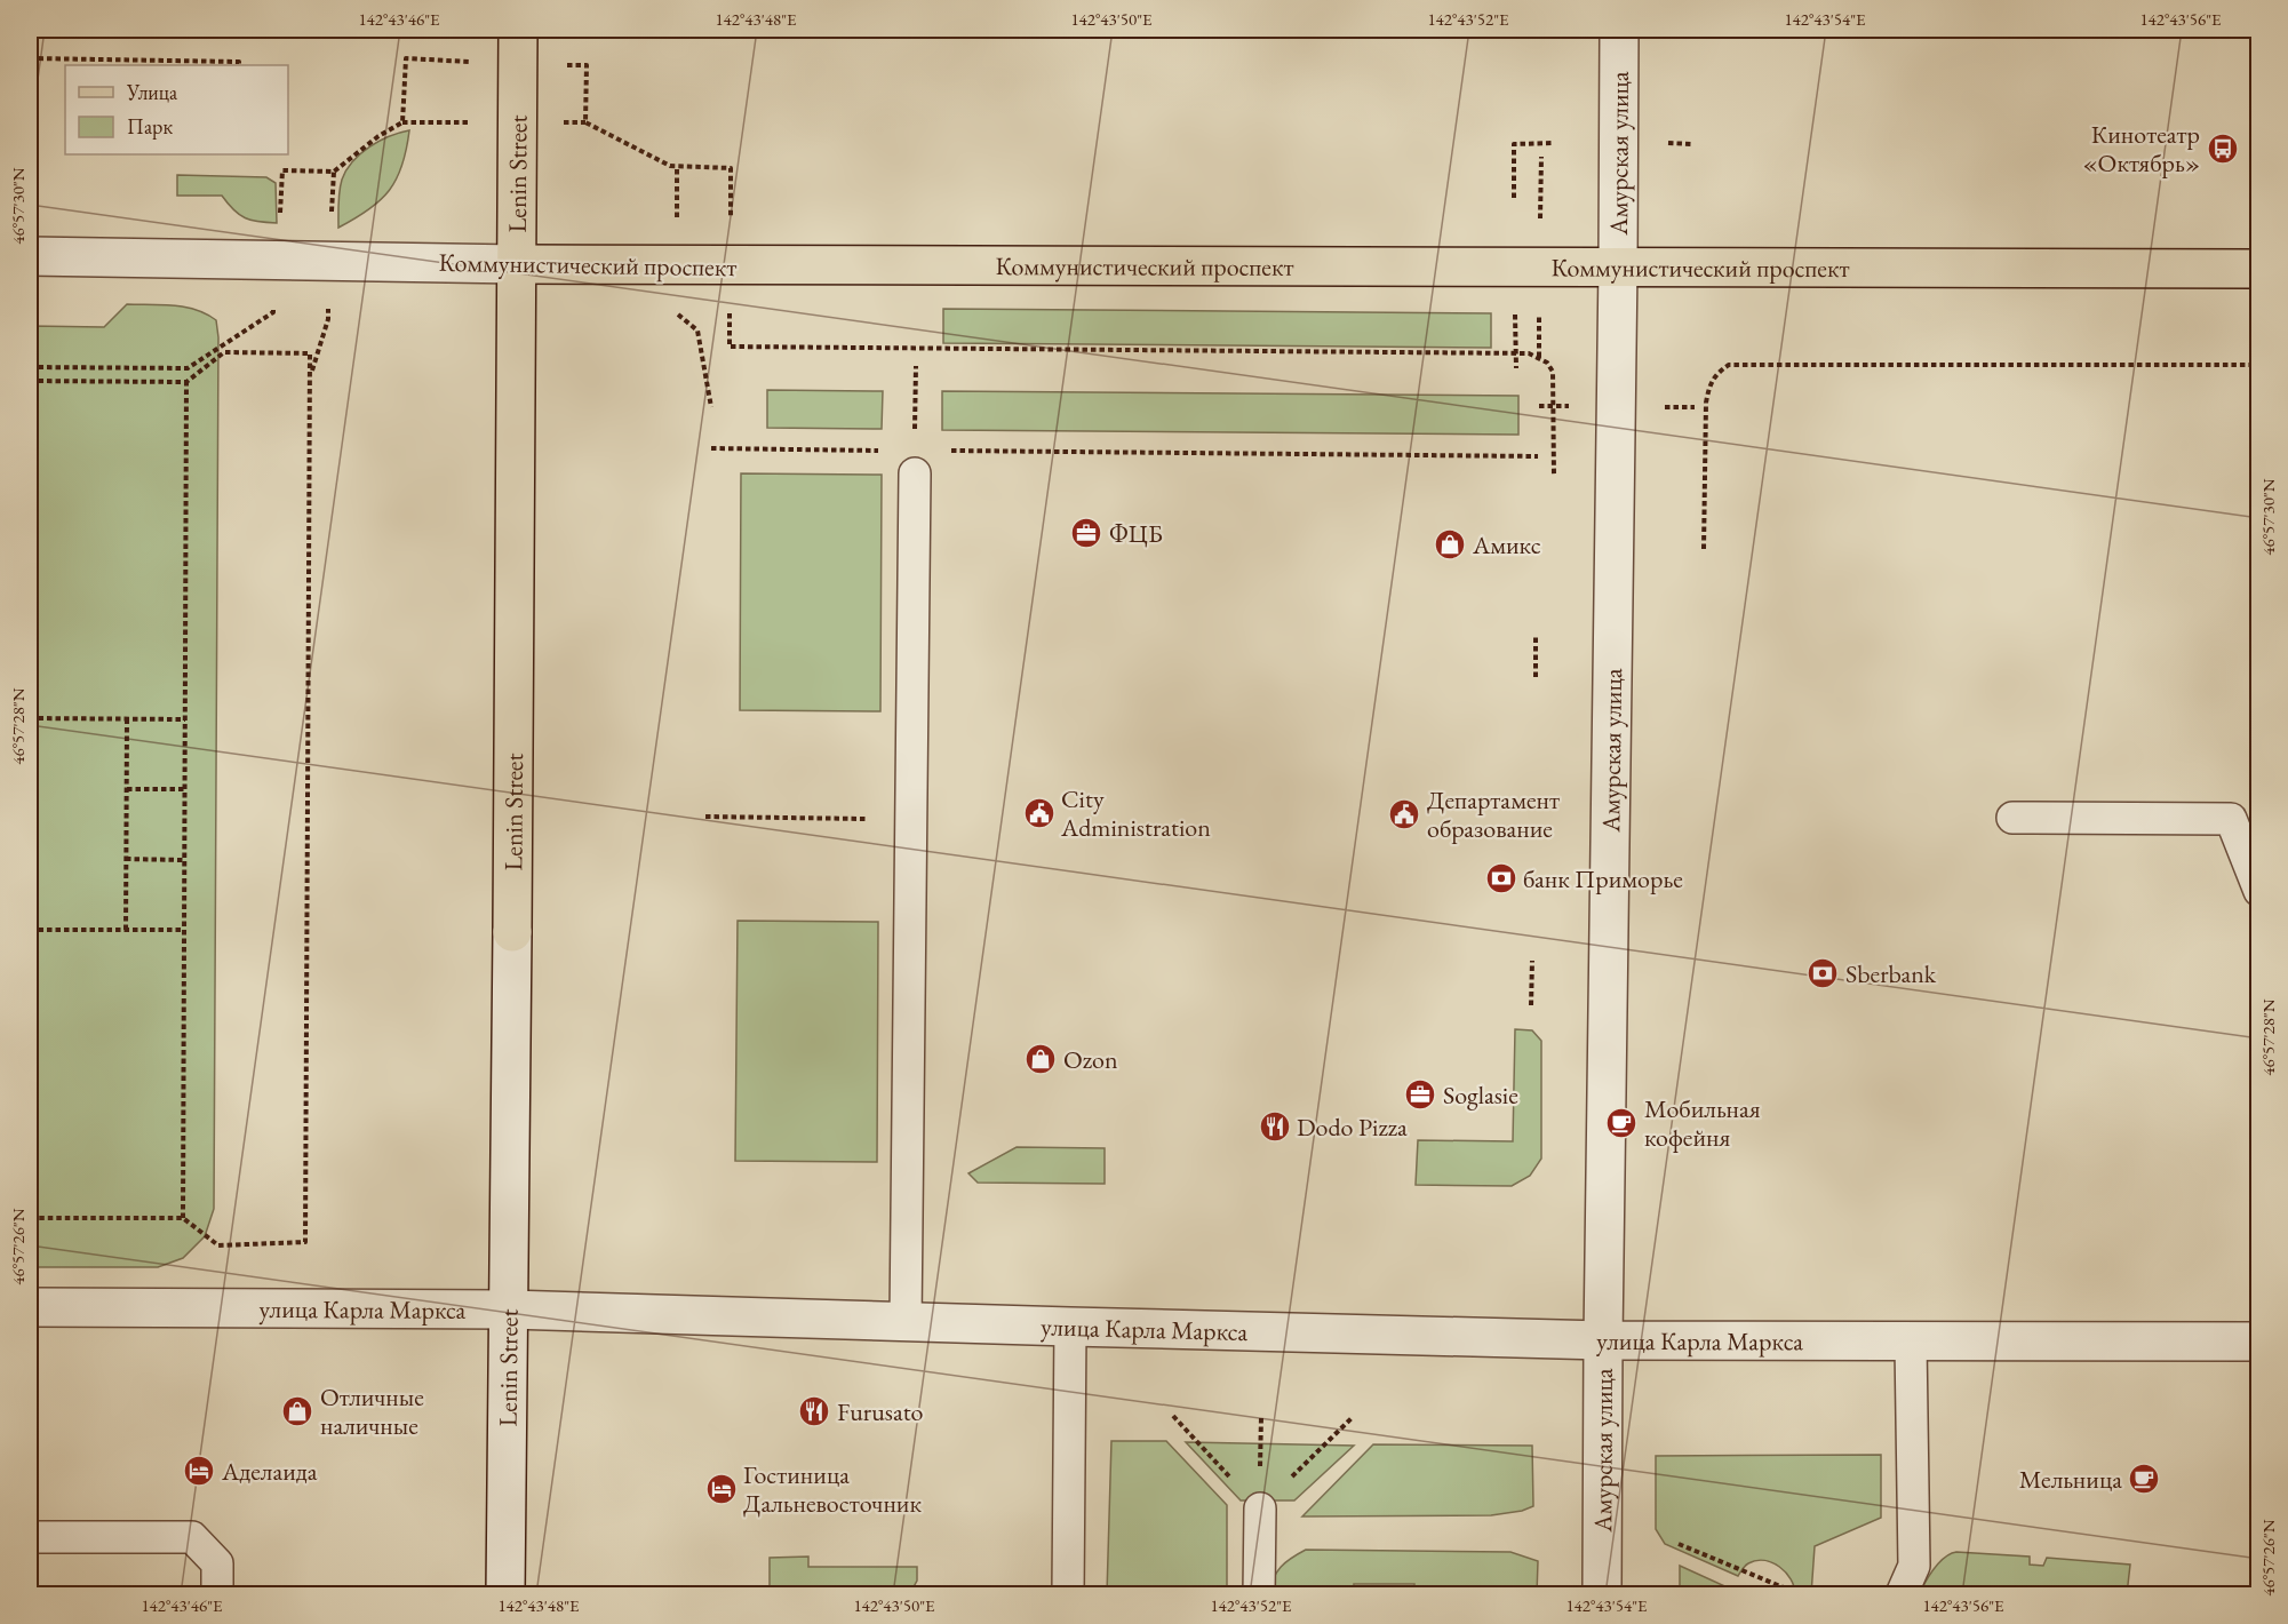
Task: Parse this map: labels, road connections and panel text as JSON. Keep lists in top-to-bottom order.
{
  "streets": {
    "main road": ["Lenin Street", "Коммунистический проспект"],
    "street": ["Амурская улица", "улица Карла Маркса"]
  },
  "crossings": [
    ["Амурская улица", "Коммунистический проспект"],
    ["Амурская улица", "улица Карла Маркса"],
    ["Lenin Street", "Коммунистический проспект"],
    ["Lenin Street", "улица Карла Маркса"]
  ],
  "places": {
    "bus stop": ["Кинотеатр «Октябрь»"],
    "office": ["ФЦБ", "Soglasie"],
    "shop": ["Амикс", "Ozon", "Отличные наличные"],
    "public building": ["City Administration", "Департамент образование"],
    "bank": ["банк Приморье", "Sberbank"],
    "cafe": ["Мобильная кофейня", "Мельница"],
    "restaurant": ["Dodo Pizza", "Furusato"],
    "hotel": ["Аделаида", "Гостиница Дальневосточник"]
  },
  "legend": ["Улица", "Парк"],
  "coordinates": [
    "142°43'46\"E",
    "142°43'48\"E",
    "142°43'50\"E",
    "142°43'52\"E",
    "142°43'54\"E",
    "142°43'56\"E",
    "46°57'30\"N",
    "46°57'28\"N",
    "46°57'26\"N"
  ]
}
